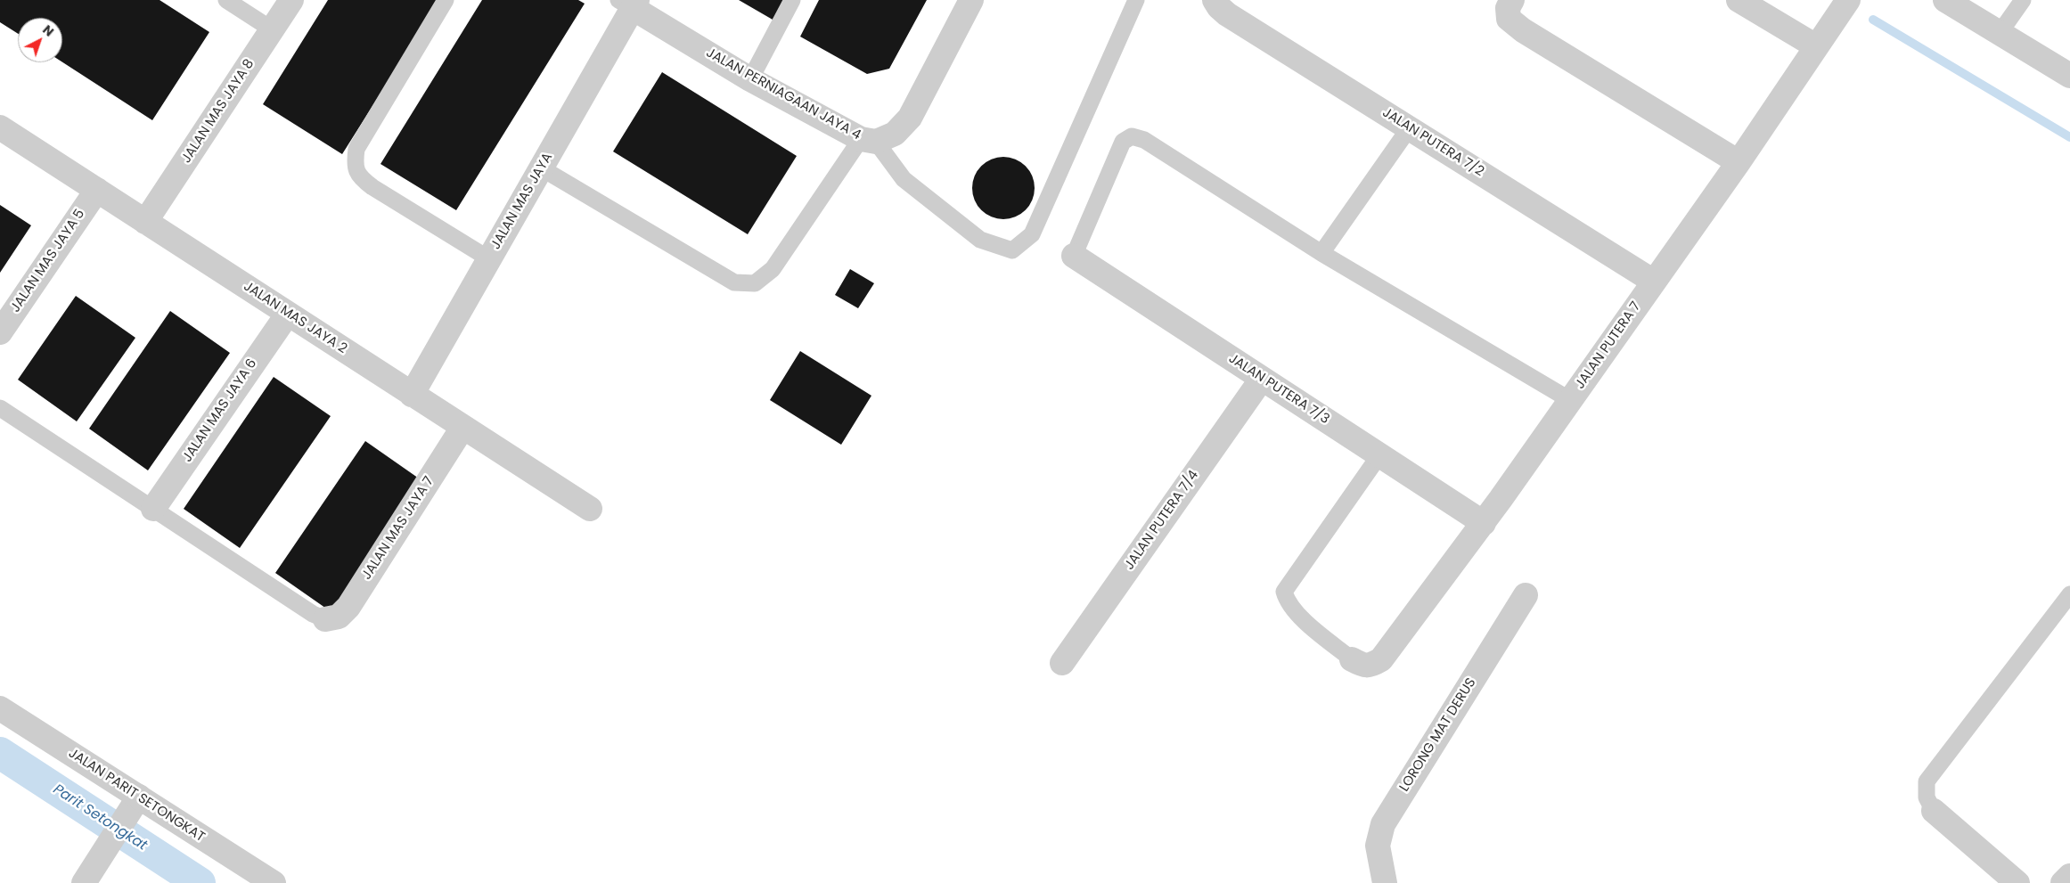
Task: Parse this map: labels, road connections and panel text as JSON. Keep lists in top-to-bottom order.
{
  "streets": {
    "street": [
      "JALAN PERNIAGAAN JAYA 4",
      "JALAN MAS JAYA 8",
      "JALAN PUTERA 7/2",
      "JALAN MAS JAYA",
      "JALAN MAS JAYA 5",
      "JALAN MAS JAYA 2",
      "JALAN PUTERA 7",
      "JALAN PUTERA 7/3",
      "JALAN MAS JAYA 6",
      "JALAN PUTERA 7/4",
      "JALAN MAS JAYA 7",
      "LORONG MAT DERUS",
      "JALAN PARIT SETONGKAT"
    ]
  },
  "crossings": [
    ["JALAN PERNIAGAAN JAYA 4", "JALAN MAS JAYA"],
    ["JALAN MAS JAYA 8", "JALAN MAS JAYA 2"],
    ["JALAN PUTERA 7/2", "JALAN PUTERA 7"],
    ["JALAN MAS JAYA", "JALAN MAS JAYA 2"],
    ["JALAN MAS JAYA 5", "JALAN MAS JAYA 2"],
    ["JALAN MAS JAYA 2", "JALAN MAS JAYA 6"],
    ["JALAN MAS JAYA 2", "JALAN MAS JAYA 7"],
    ["JALAN PUTERA 7", "JALAN PUTERA 7/3"],
    ["JALAN PUTERA 7/3", "JALAN PUTERA 7/4"]
  ],
  "water": ["Parit Setongkat"],
  "north": "top right"
}
